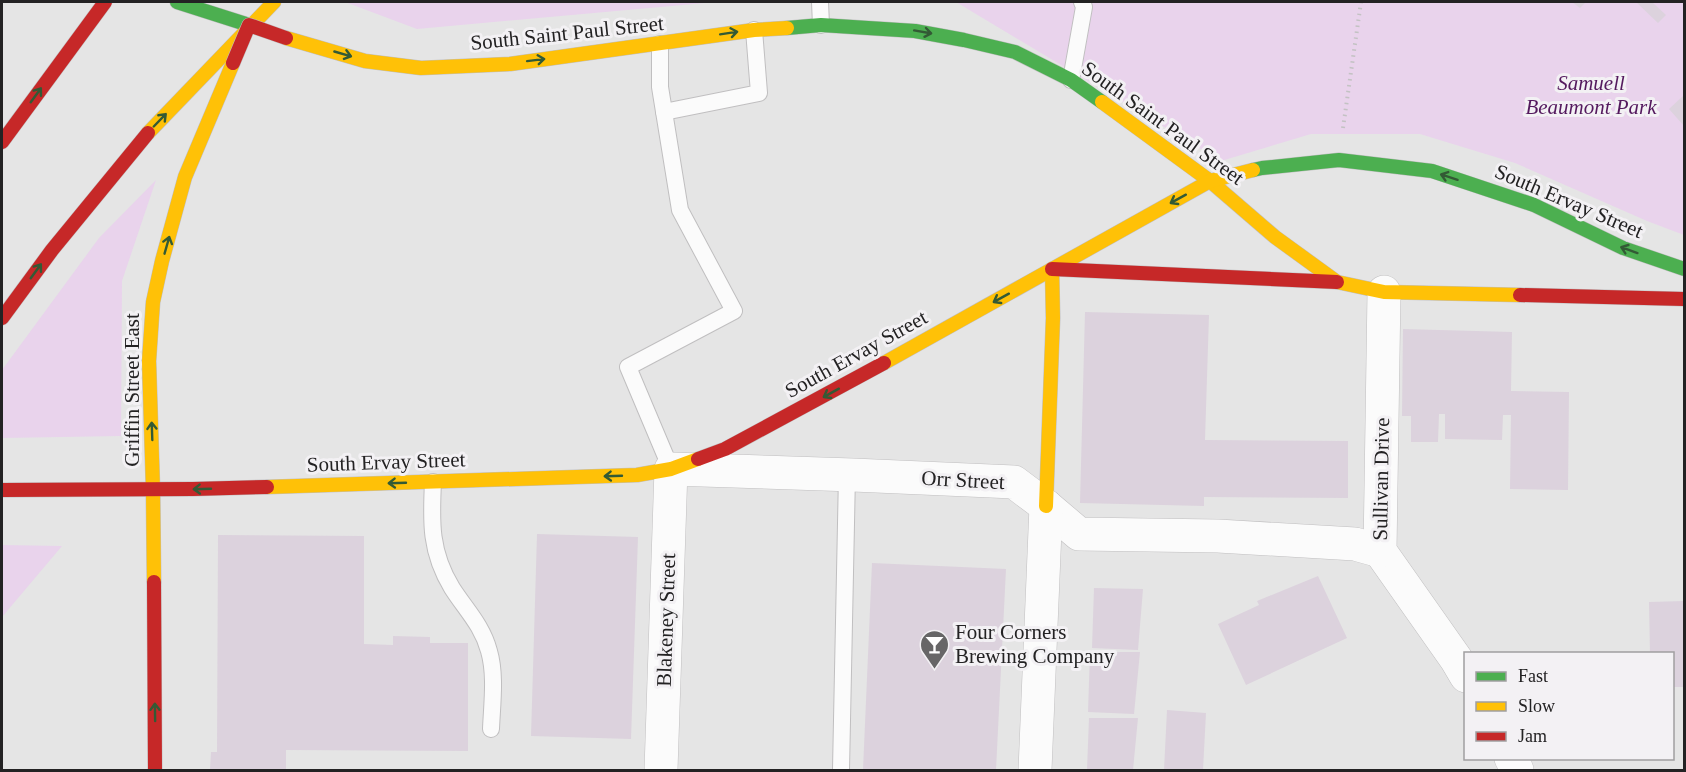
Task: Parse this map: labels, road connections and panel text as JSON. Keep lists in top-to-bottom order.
{
  "streets": {
    "main road": ["South Saint Paul Street", "South Ervay Street", "Griffin Street East"],
    "street": ["Sullivan Drive", "Orr Street", "Blakeney Street"]
  },
  "crossings": [
    ["South Saint Paul Street", "South Ervay Street"],
    ["South Saint Paul Street", "Griffin Street East"],
    ["South Saint Paul Street", "Sullivan Drive"],
    ["South Ervay Street", "Griffin Street East"],
    ["South Ervay Street", "Orr Street"],
    ["South Ervay Street", "Blakeney Street"],
    ["Sullivan Drive", "Orr Street"],
    ["Orr Street", "Blakeney Street"]
  ],
  "one_way": ["South Saint Paul Street", "South Ervay Street", "Griffin Street East"],
  "parks": ["Samuell Beaumont Park"],
  "places": {
    "bar": ["Four Corners Brewing Company"]
  },
  "legend": ["Fast", "Slow", "Jam"]
}
